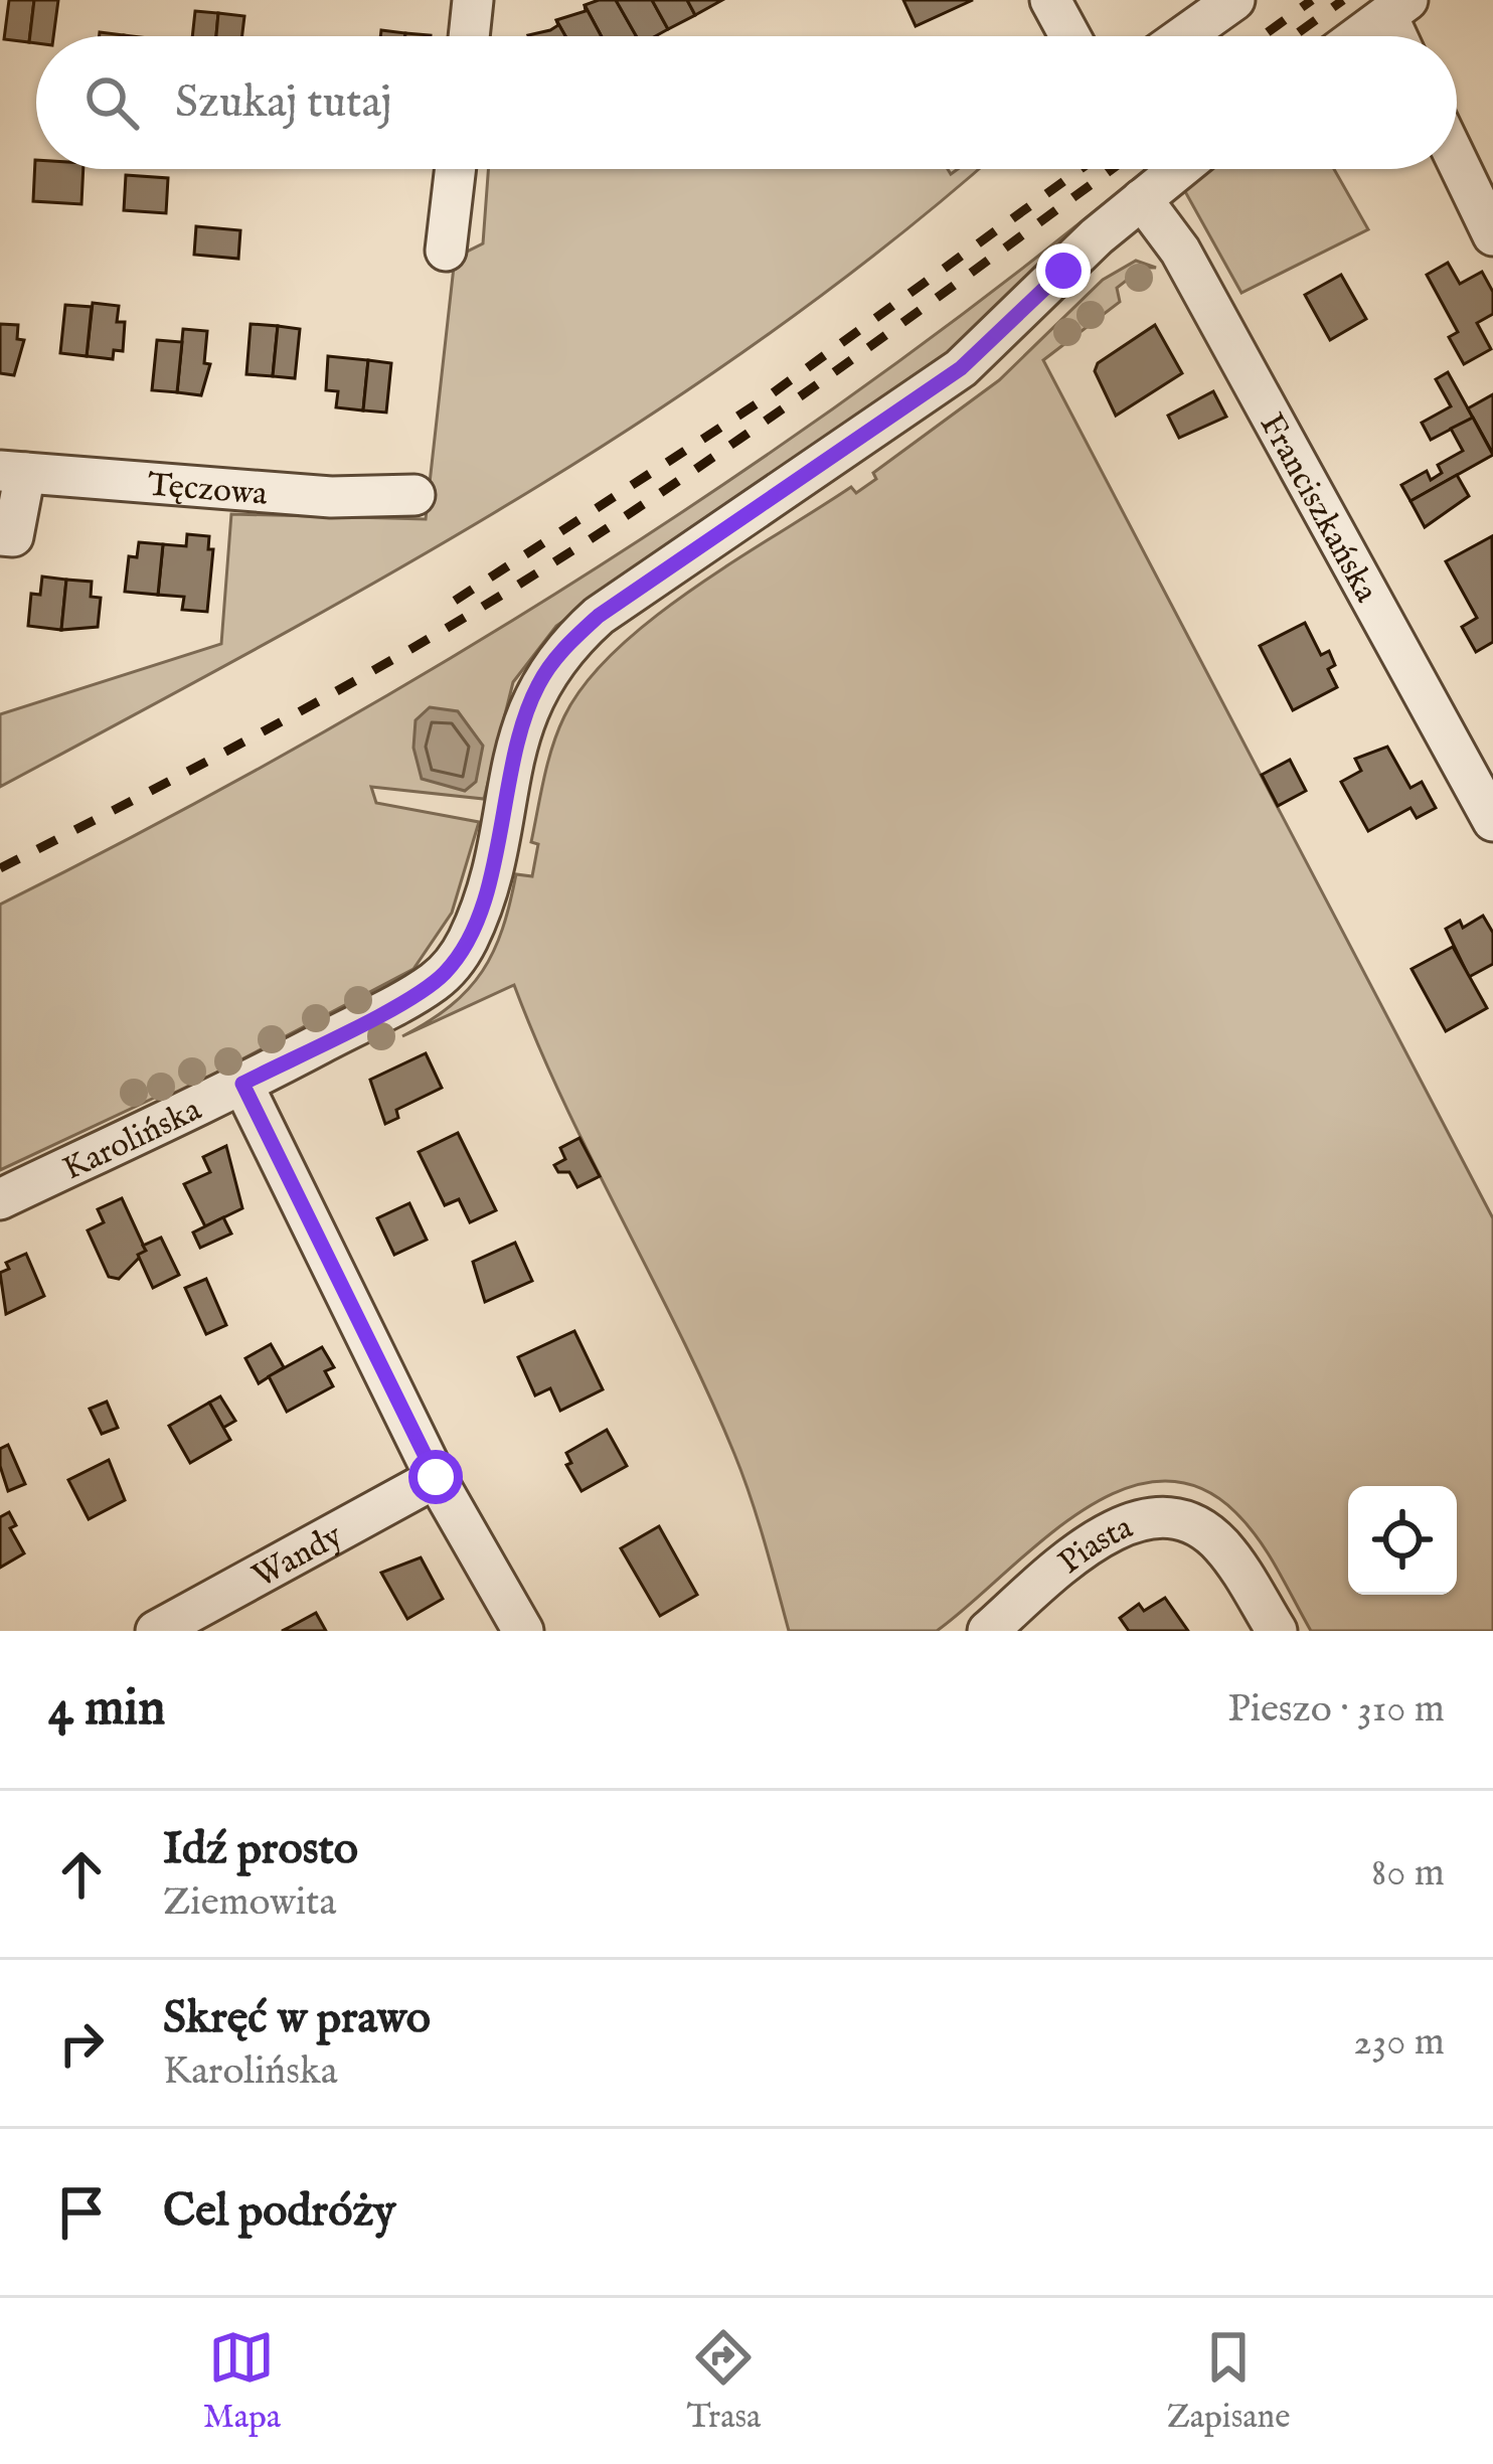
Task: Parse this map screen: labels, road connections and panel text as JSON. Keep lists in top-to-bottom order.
{
  "streets": {
    "street": [
      "Tęczowa",
      "Franciszkańska",
      "Karolińska",
      "Piasta",
      "Wandy"
    ]
  },
  "crossings": [
    ["Franciszkańska", "Karolińska"]
  ],
  "page": {
    "search": "Szukaj tutaj",
    "heading": ["4 min", "Pieszo · 310 m"],
    "list": [
      ["Idź prosto", "Ziemowita", "80 m"],
      ["Skręć w prawo", "Karolińska", "230 m"],
      "Cel podróży"
    ],
    "nav": ["Mapa", "Trasa", "Zapisane"]
  }
}
